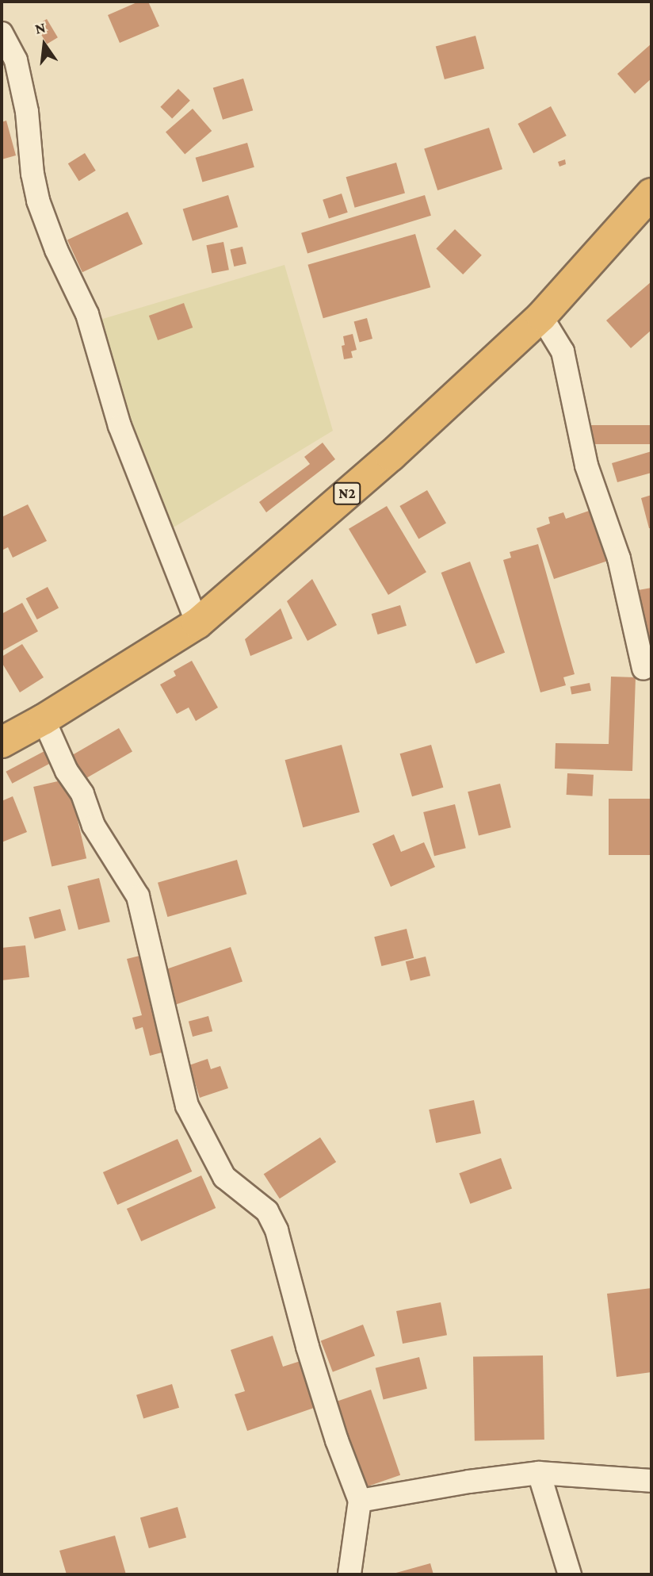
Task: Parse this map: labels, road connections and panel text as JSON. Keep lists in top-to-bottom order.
{
  "streets": {
    "highway": ["N2"]
  },
  "north": "top"
}
